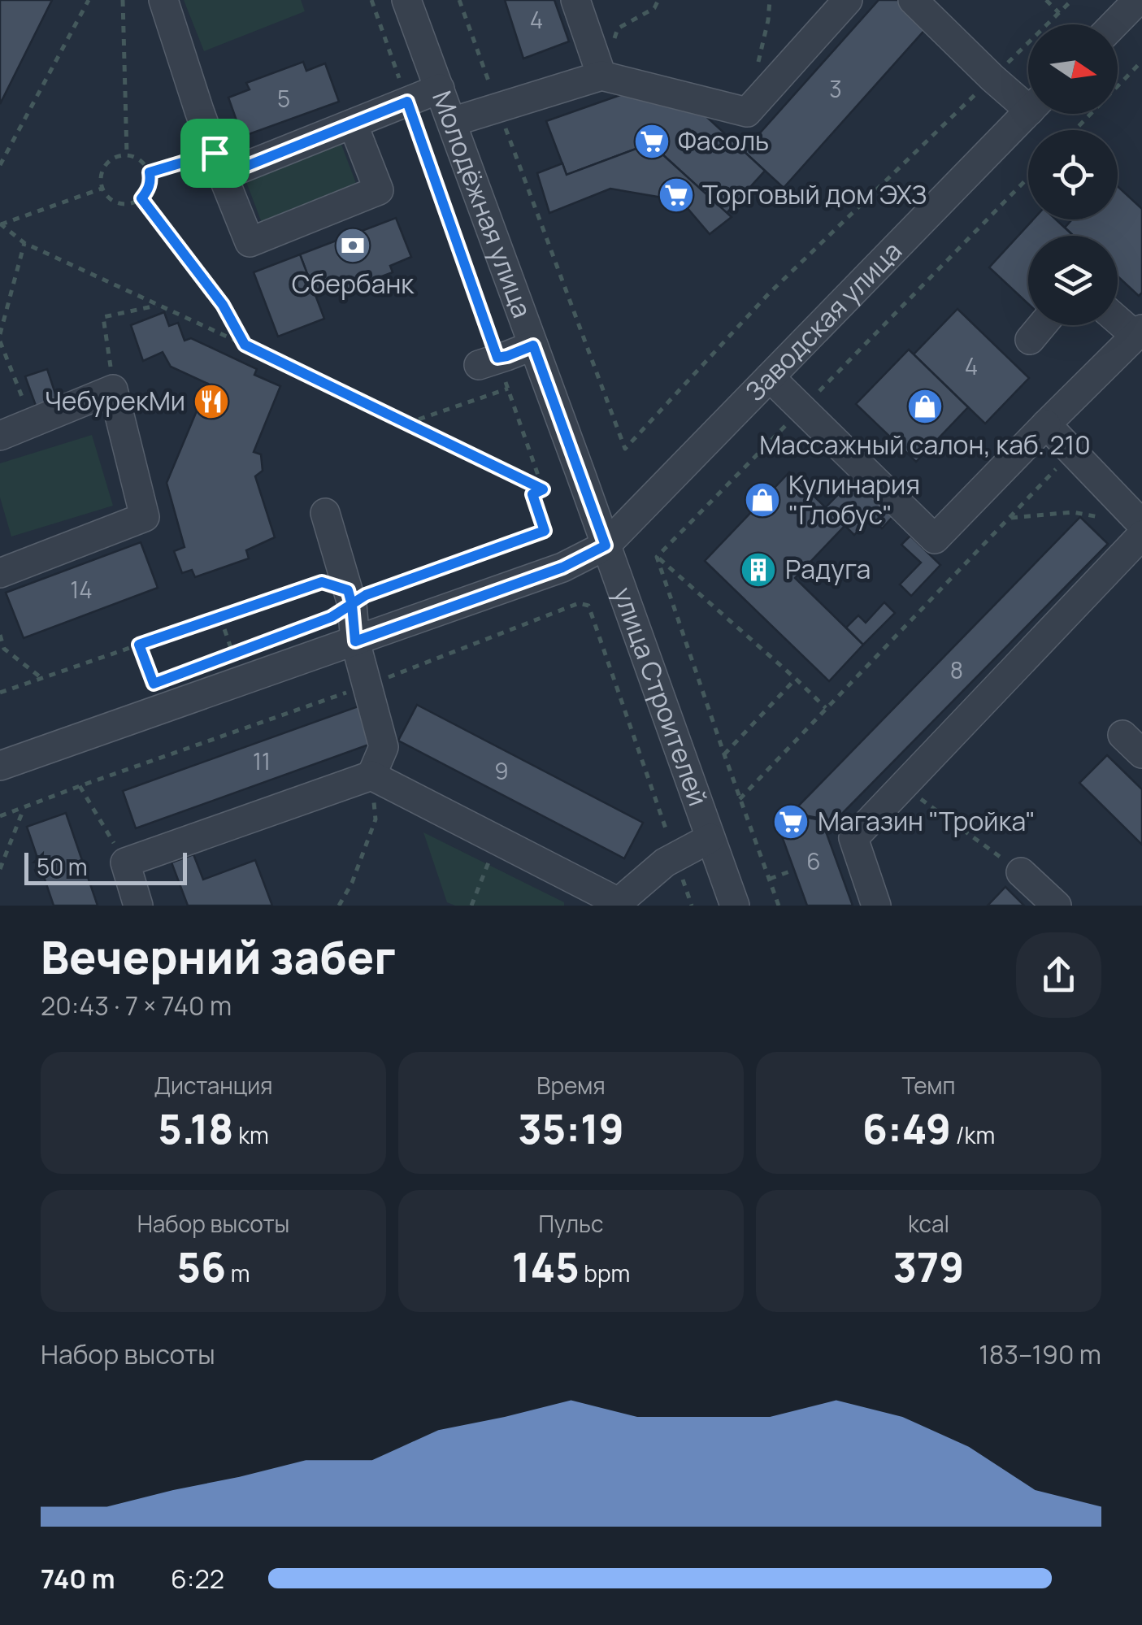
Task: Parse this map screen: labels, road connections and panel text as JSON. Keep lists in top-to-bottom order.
{
  "streets": {
    "street": ["Молодёжная улица", "Заводская улица", "улица Строителей"]
  },
  "crossings": [
    ["Молодёжная улица", "Заводская улица"],
    ["Молодёжная улица", "улица Строителей"],
    ["Заводская улица", "улица Строителей"]
  ],
  "places": {
    "supermarket": ["Фасоль", "Торговый дом ЭХЗ", "Магазин \"Тройка\""],
    "bank": ["Сбербанк"],
    "restaurant": ["ЧебурекМи"],
    "shop": ["Массажный салон, каб. 210", "Кулинария \"Глобус\""],
    "building": ["Радуга"]
  },
  "house_numbers": [
    "4",
    "3",
    "5",
    "4",
    "14",
    "8",
    "11",
    "9",
    "6"
  ],
  "scale_bar": "50 m",
  "north": "right",
  "page": {
    "scale": "50 m",
    "heading": ["Вечерний забег", "20:43 · 7 × 740 m"],
    "stats": [
      ["Дистанция", "5.18 km"],
      ["Время", "35:19"],
      ["Темп", "6:49 /km"],
      ["Набор высоты", "56 m"],
      ["Пульс", "145 bpm"],
      ["kcal", "379"]
    ],
    "chart": ["Набор высоты", "183–190 m"],
    "list": [
      {
        "name": "740 m",
        "note": "6:22"
      }
    ]
  }
}
